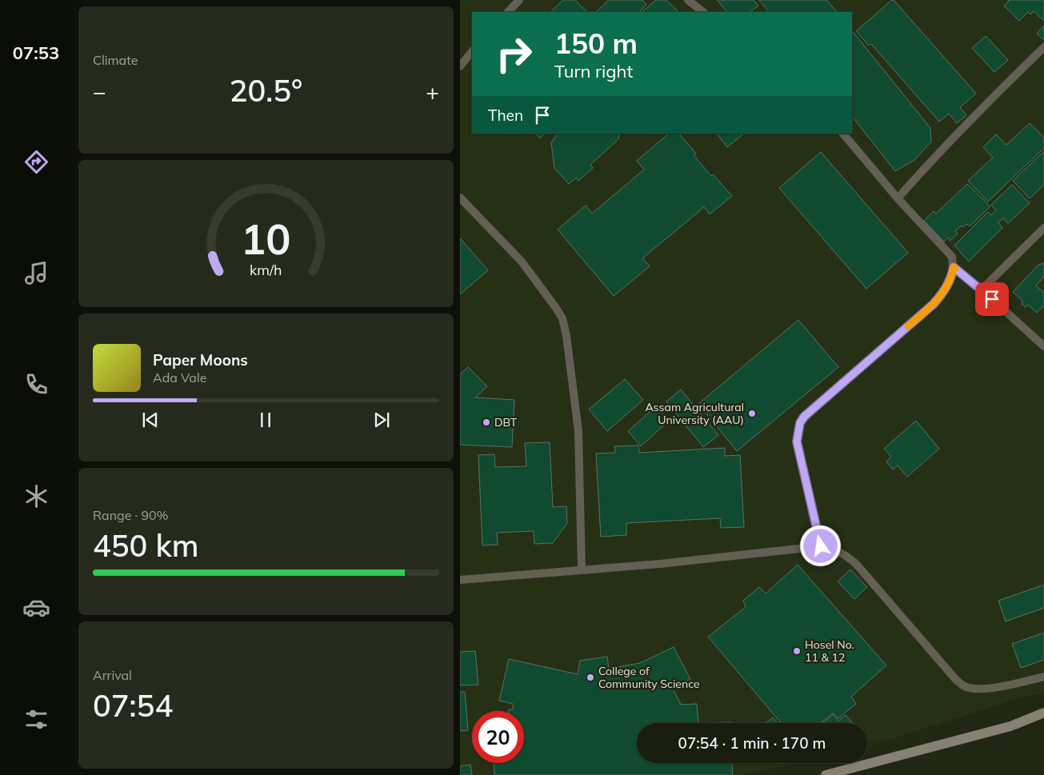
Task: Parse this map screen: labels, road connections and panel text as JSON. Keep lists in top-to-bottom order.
{
  "places": [
    "Assam Agricultural University (AAU)",
    "DBT",
    "Hosel No. 11 & 12",
    "College of Community Science"
  ],
  "page": {
    "tabs": "07:53",
    "tile": [
      "Climate",
      ["Range · 90%", "450 km"],
      ["Arrival", "07:54"]
    ],
    "turn": ["150 m", "Turn right"],
    "heat": ["−", "20.5°", "+"],
    "then": "Then",
    "song": ["Paper Moons", "Ada Vale"],
    "limit": "20",
    "trip": "07:54 · 1 min · 170 m",
    "gauge": ["10", "km/h"]
  }
}
